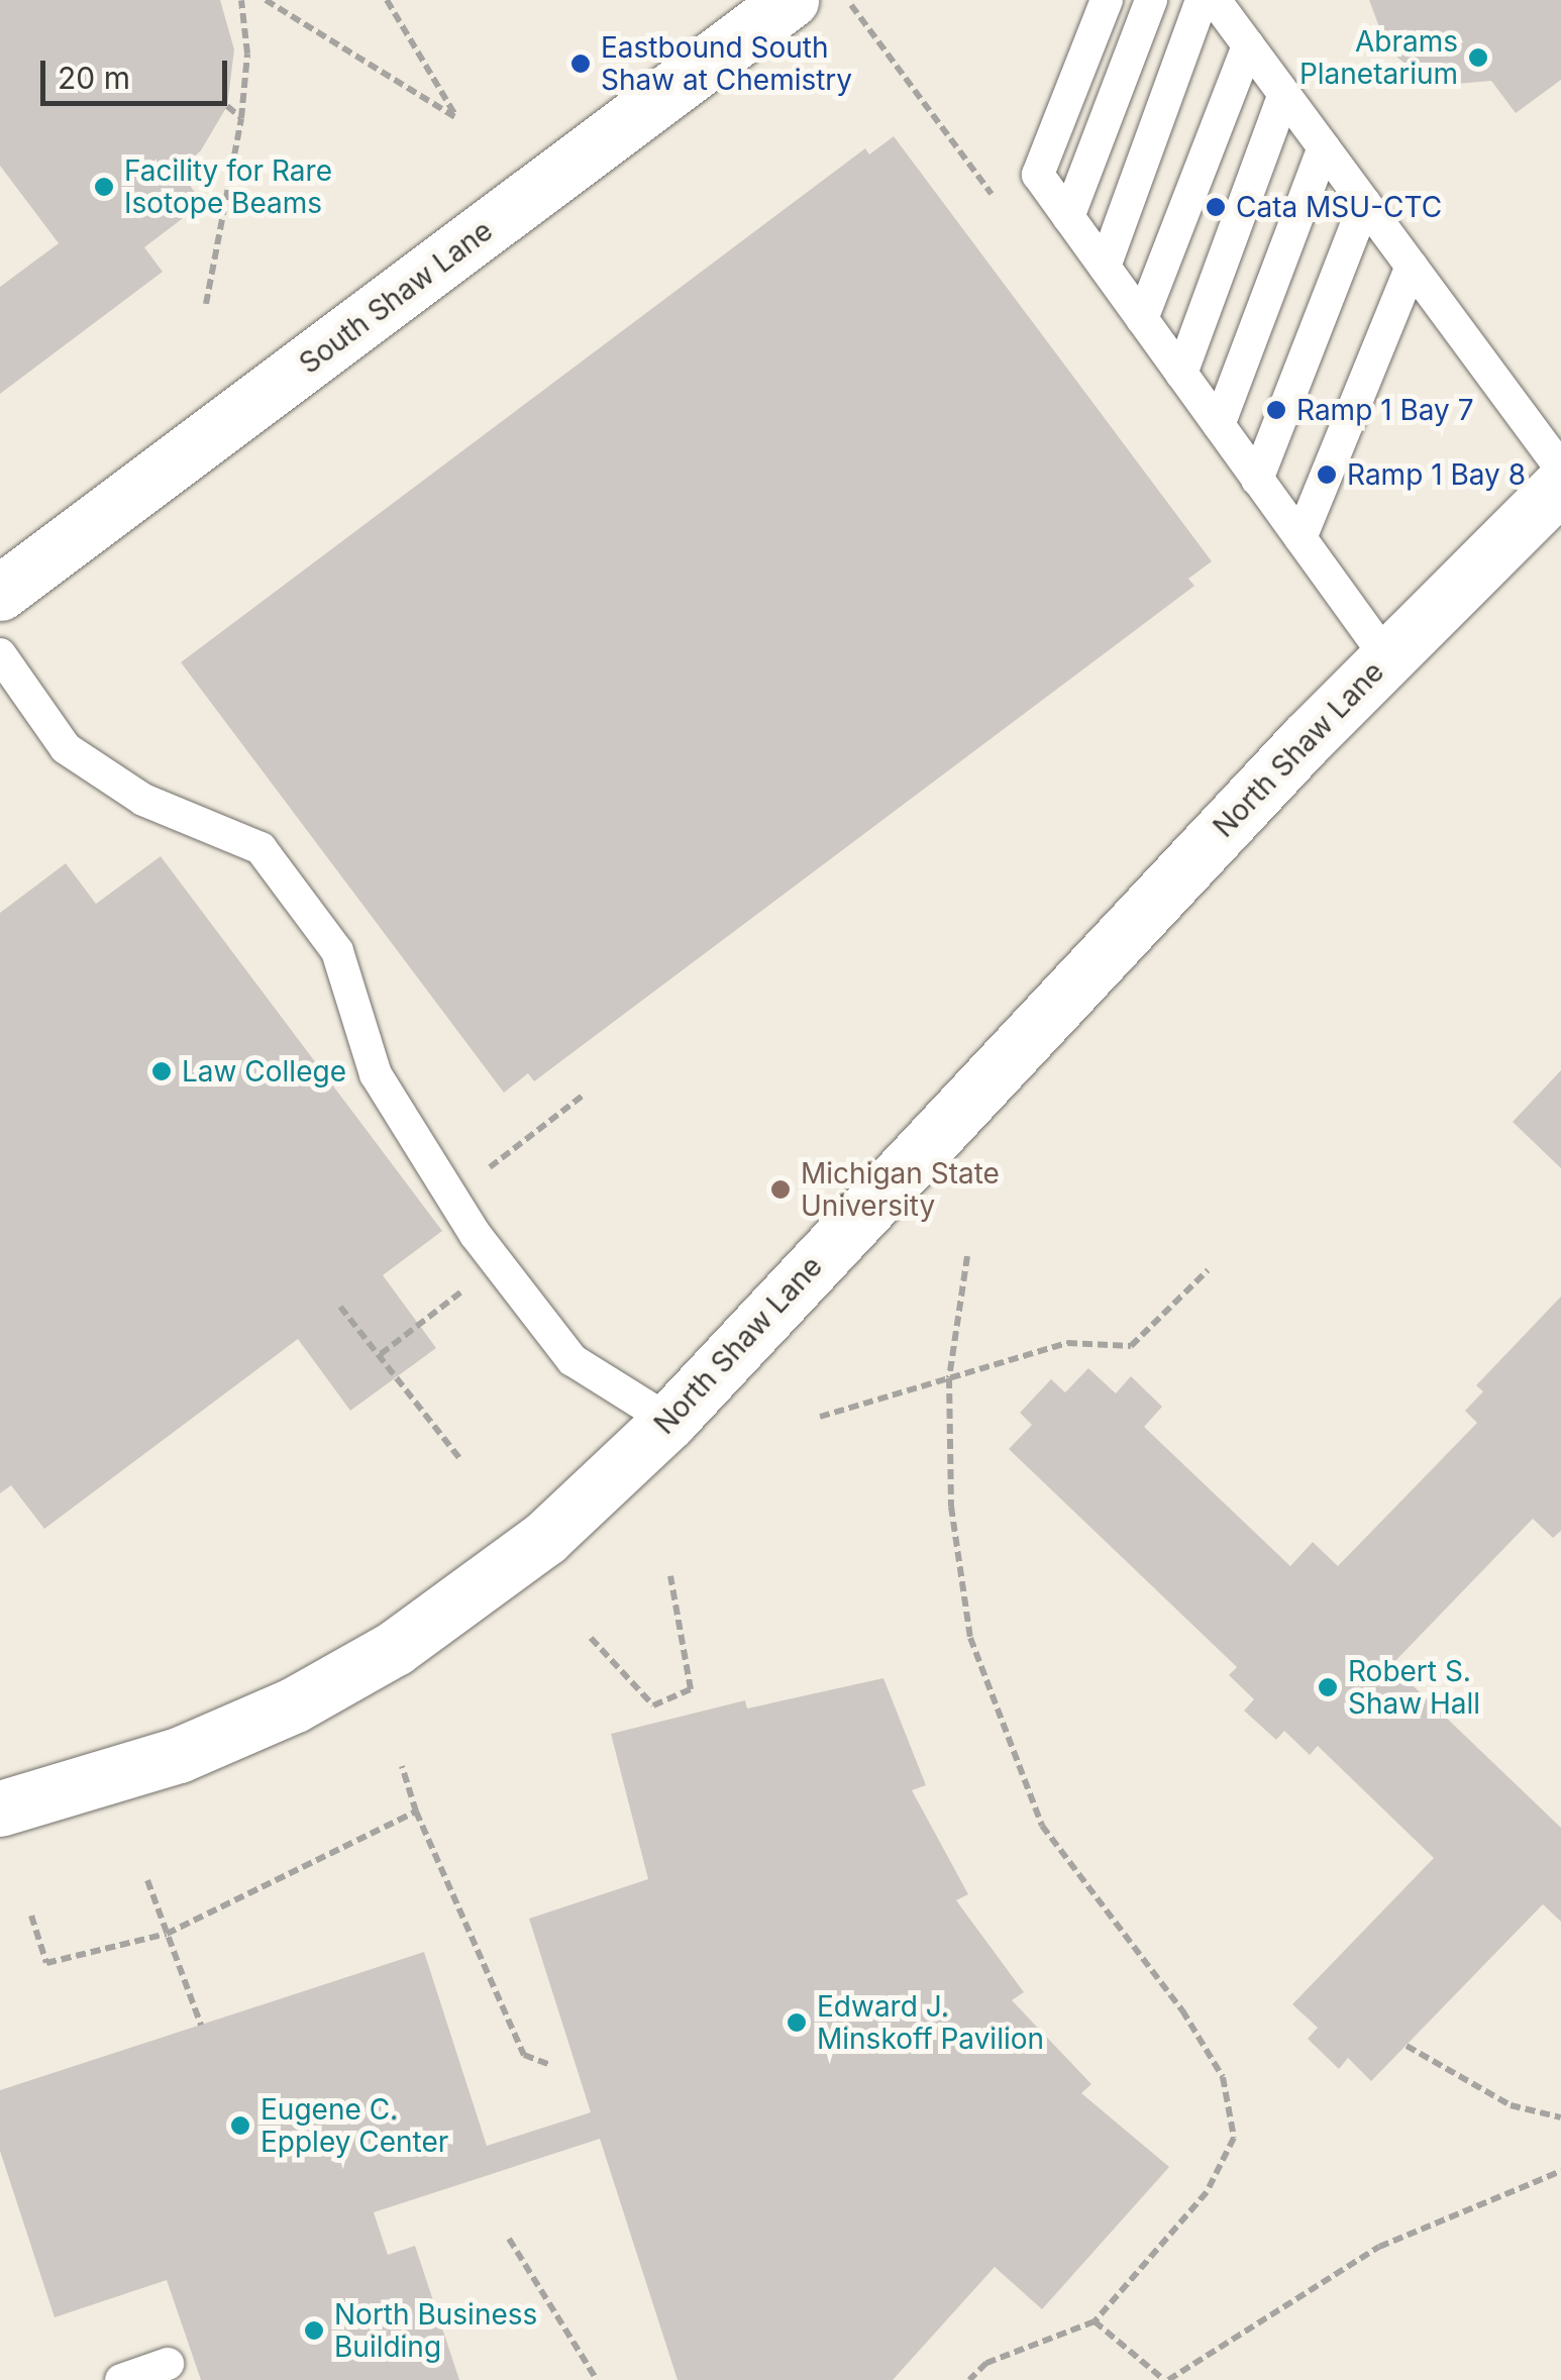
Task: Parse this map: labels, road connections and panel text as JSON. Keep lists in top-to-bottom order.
{
  "streets": {
    "street": ["South Shaw Lane", "North Shaw Lane"]
  },
  "places": [
    "Abrams Planetarium",
    "Eastbound South Shaw at Chemistry",
    "Facility for Rare Isotope Beams",
    "Cata MSU-CTC",
    "Ramp 1 Bay 7",
    "Ramp 1 Bay 8",
    "Law College",
    "Michigan State University",
    "Robert S. Shaw Hall",
    "Edward J. Minskoff Pavilion",
    "Eugene C. Eppley Center",
    "North Business Building"
  ],
  "scale_bar": "20 m"
}
